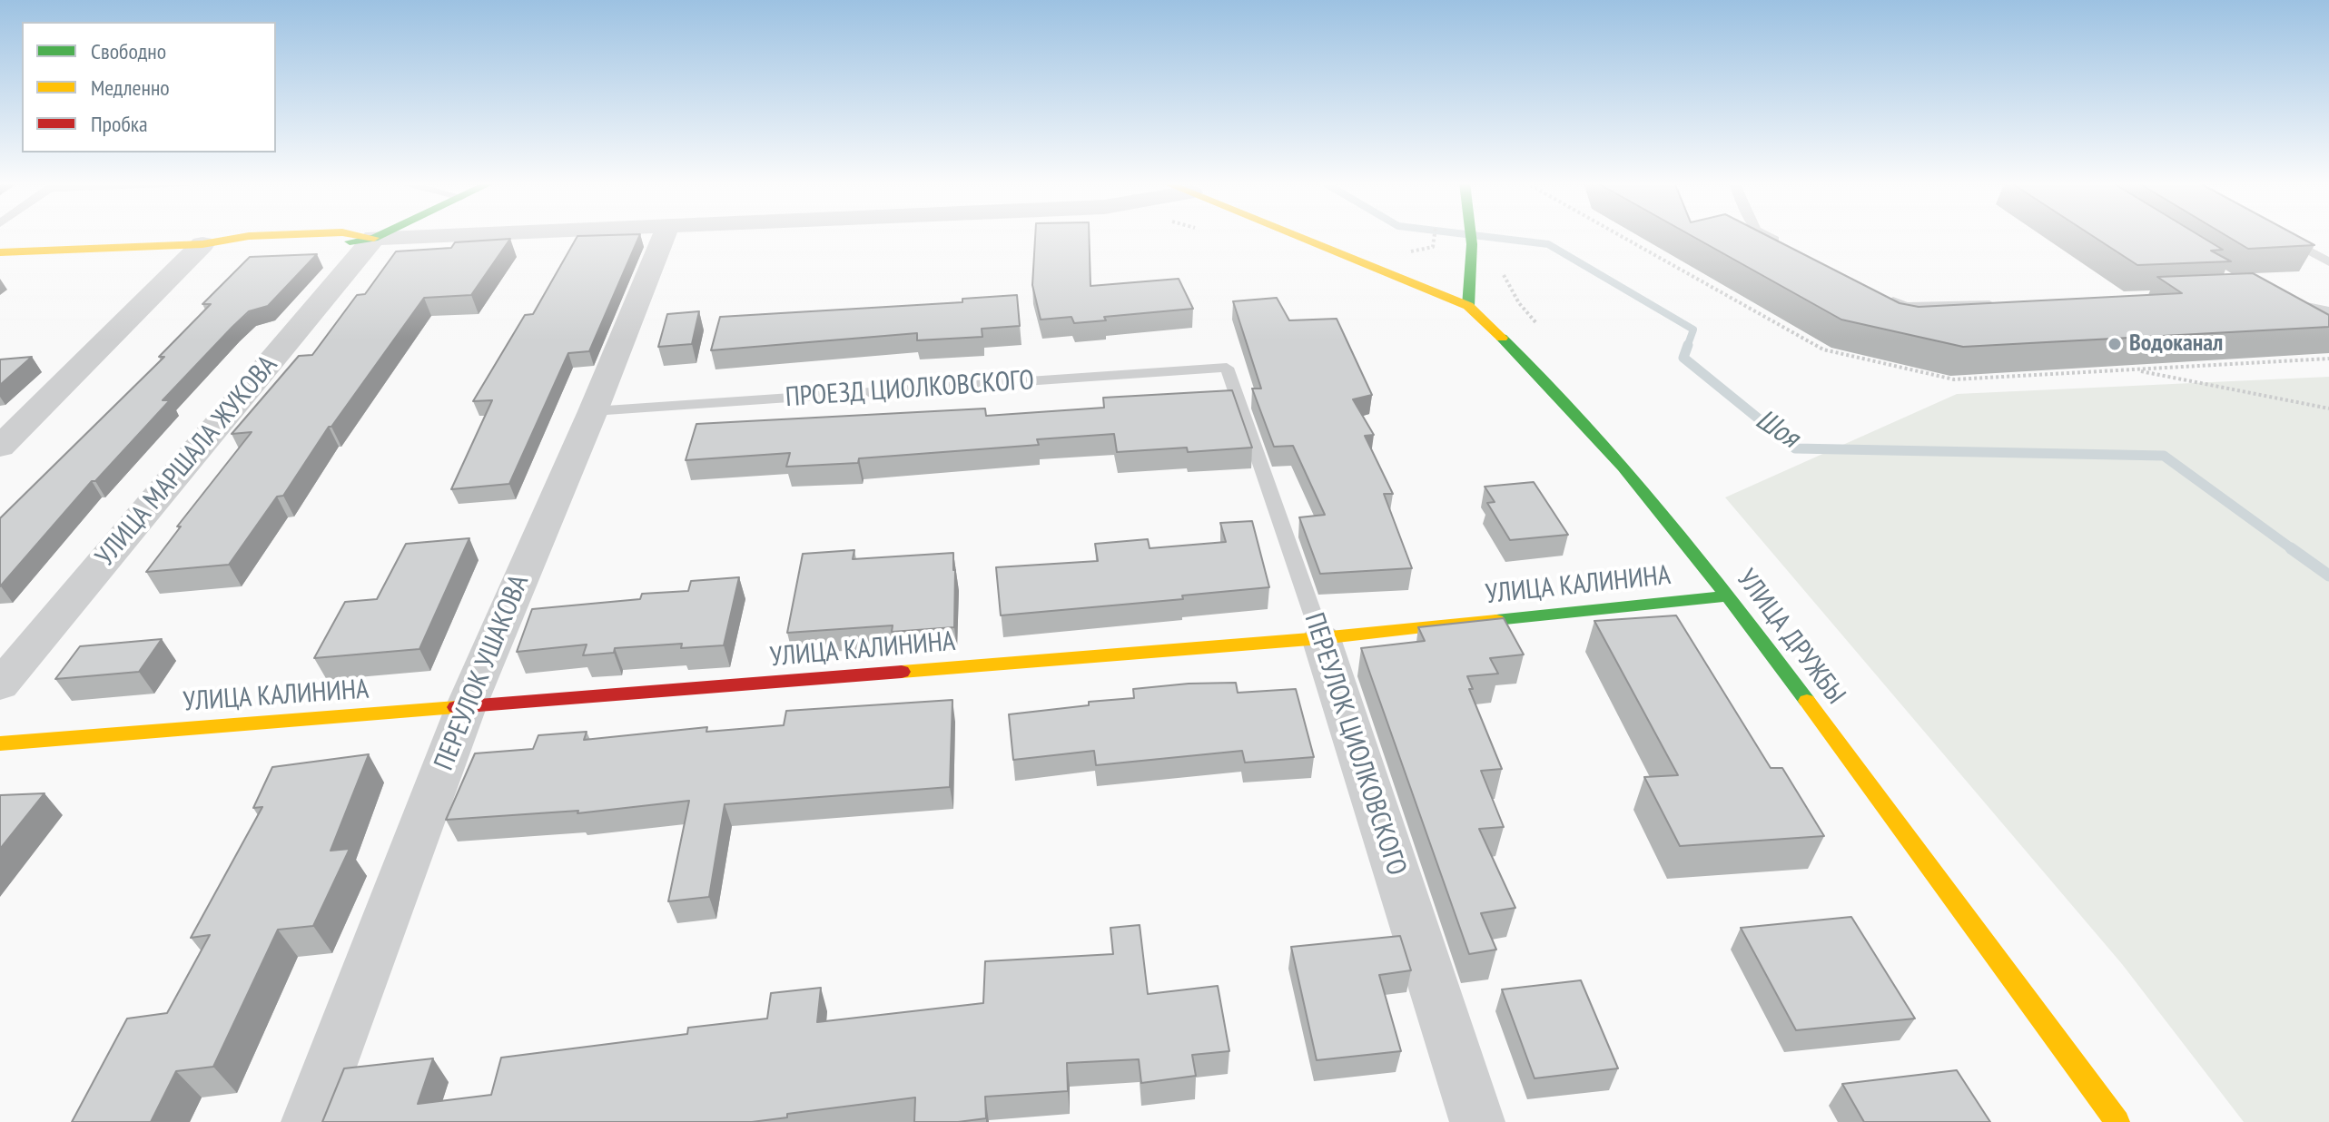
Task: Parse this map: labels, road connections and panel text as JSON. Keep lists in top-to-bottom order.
{
  "streets": {
    "street": [
      "УЛИЦА МАРШАЛА ЖУКОВА",
      "УЛИЦА КАЛИНИНА",
      "УЛИЦА ДРУЖБЫ",
      "ПЕРЕУЛОК УШАКОВА",
      "ПЕРЕУЛОК ЦИОЛКОВСКОГО"
    ],
    "lane": ["ПРОЕЗД ЦИОЛКОВСКОГО"]
  },
  "crossings": [
    ["ПРОЕЗД ЦИОЛКОВСКОГО", "ПЕРЕУЛОК УШАКОВА"],
    ["ПРОЕЗД ЦИОЛКОВСКОГО", "ПЕРЕУЛОК ЦИОЛКОВСКОГО"],
    ["УЛИЦА КАЛИНИНА", "УЛИЦА ДРУЖБЫ"],
    ["УЛИЦА КАЛИНИНА", "ПЕРЕУЛОК УШАКОВА"],
    ["УЛИЦА КАЛИНИНА", "ПЕРЕУЛОК ЦИОЛКОВСКОГО"]
  ],
  "water": ["Шоя"],
  "places": ["Водоканал"],
  "legend": ["Свободно", "Медленно", "Пробка"]
}
